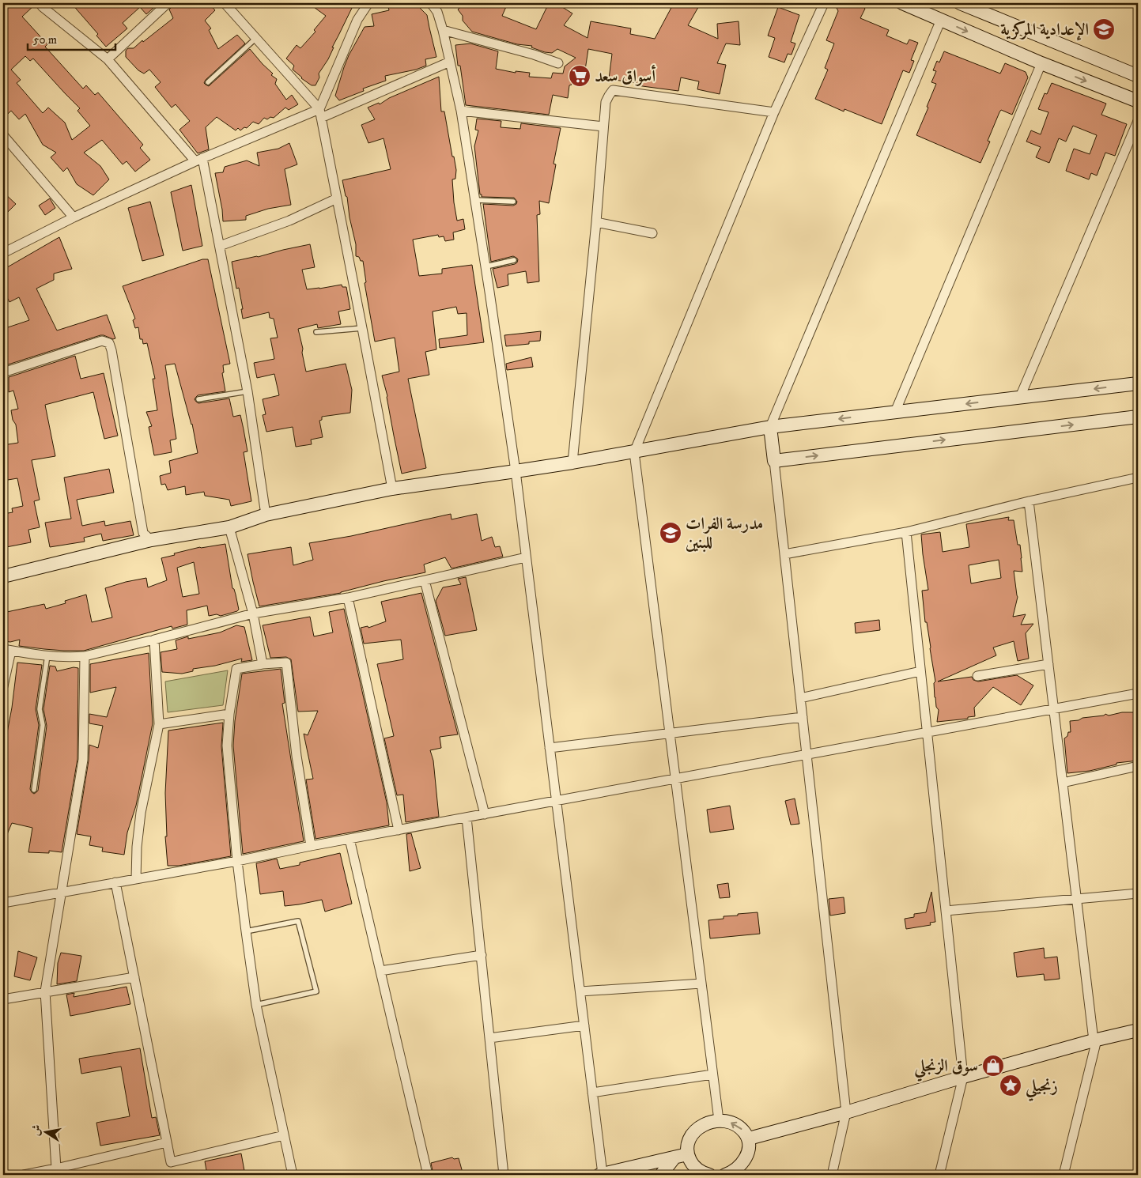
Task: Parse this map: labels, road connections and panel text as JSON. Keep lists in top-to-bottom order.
{
  "places": {
    "school or university": ["الإعدادية المركزية", "مدرسة الفرات للبنين"],
    "supermarket": ["أسواق سعد"],
    "shop": ["سوق الزنجلي"],
    "place": ["زنجيلي"]
  },
  "scale_bar": "50 m",
  "north": "left"
}
